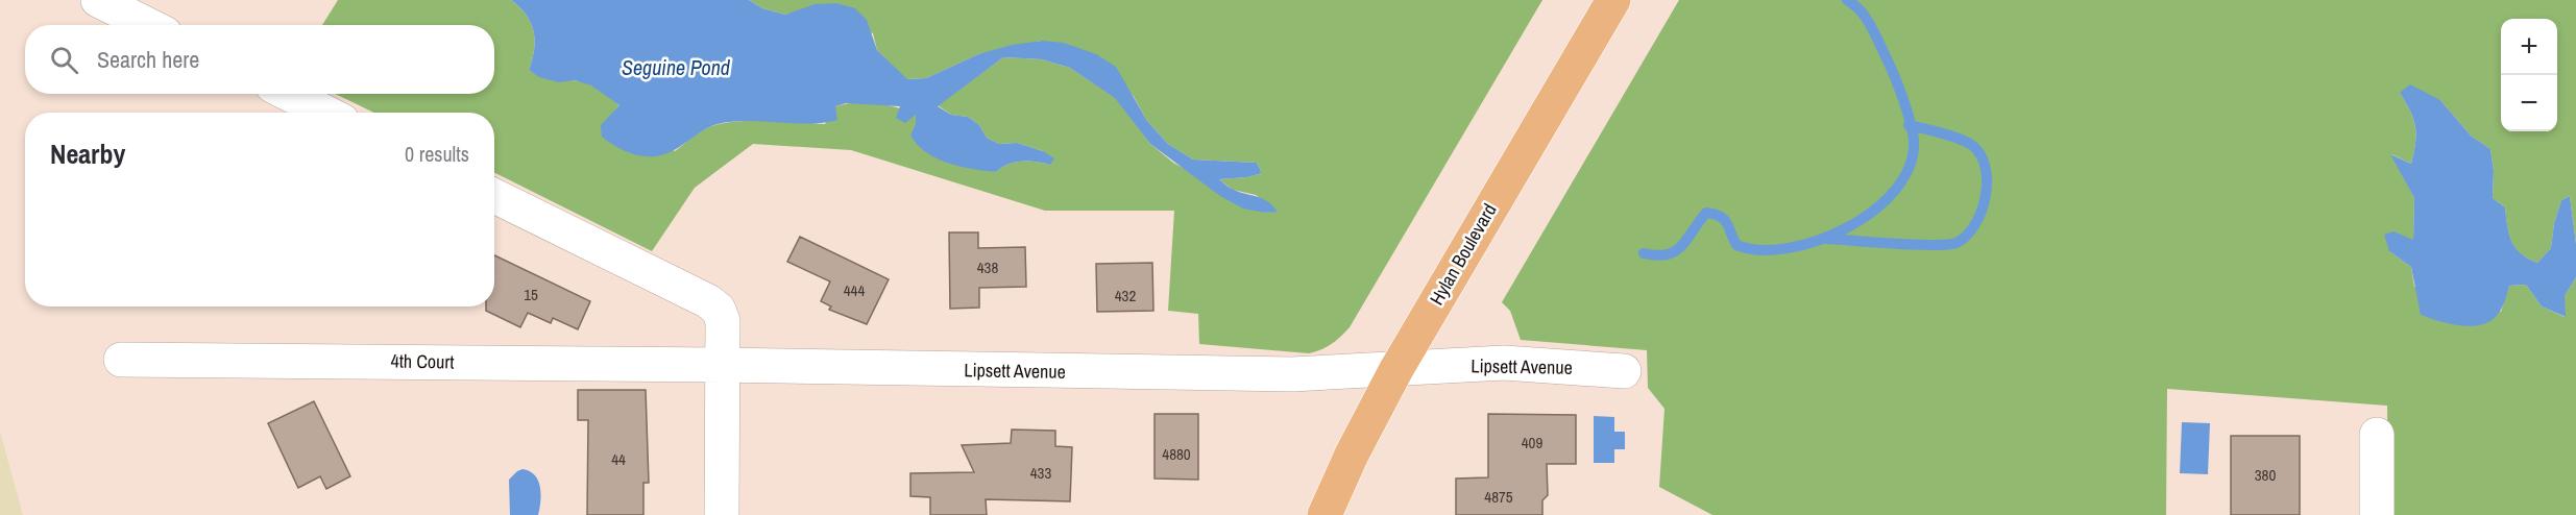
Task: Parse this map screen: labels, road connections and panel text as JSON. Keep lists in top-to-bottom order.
{
  "streets": {
    "main road": ["Hylan Boulevard"],
    "street": ["4th Court", "Lipsett Avenue"]
  },
  "crossings": [
    ["Hylan Boulevard", "Lipsett Avenue"],
    ["4th Court", "Lipsett Avenue"]
  ],
  "water": ["Seguine Pond"],
  "house_numbers": [
    "438",
    "444",
    "15",
    "432",
    "409",
    "4880",
    "44",
    "433",
    "380",
    "4875"
  ],
  "page": {
    "map_buttons": ["+", "−"],
    "search": "Search here",
    "heading": ["Nearby", "0 results"]
  }
}
